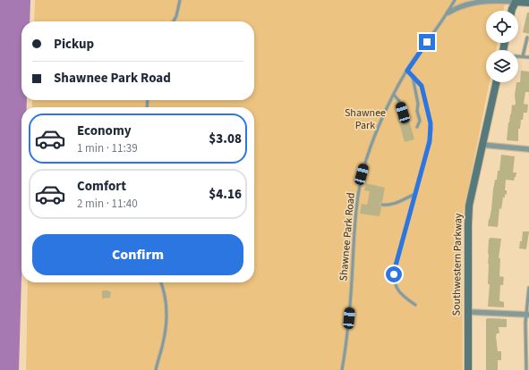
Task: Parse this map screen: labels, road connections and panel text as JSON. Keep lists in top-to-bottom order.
{
  "streets": {
    "street": ["Southwestern Parkway"],
    "lane": ["Shawnee Park Road"]
  },
  "parks": ["Shawnee Park"],
  "page": {
    "banner": ["Pickup", "Shawnee Park Road"],
    "list": [
      {
        "name": "Economy",
        "note": "1 min · 11:39",
        "value": "$3.08"
      },
      {
        "name": "Comfort",
        "note": "2 min · 11:40",
        "value": "$4.16"
      }
    ],
    "buttons": "Confirm"
  }
}
